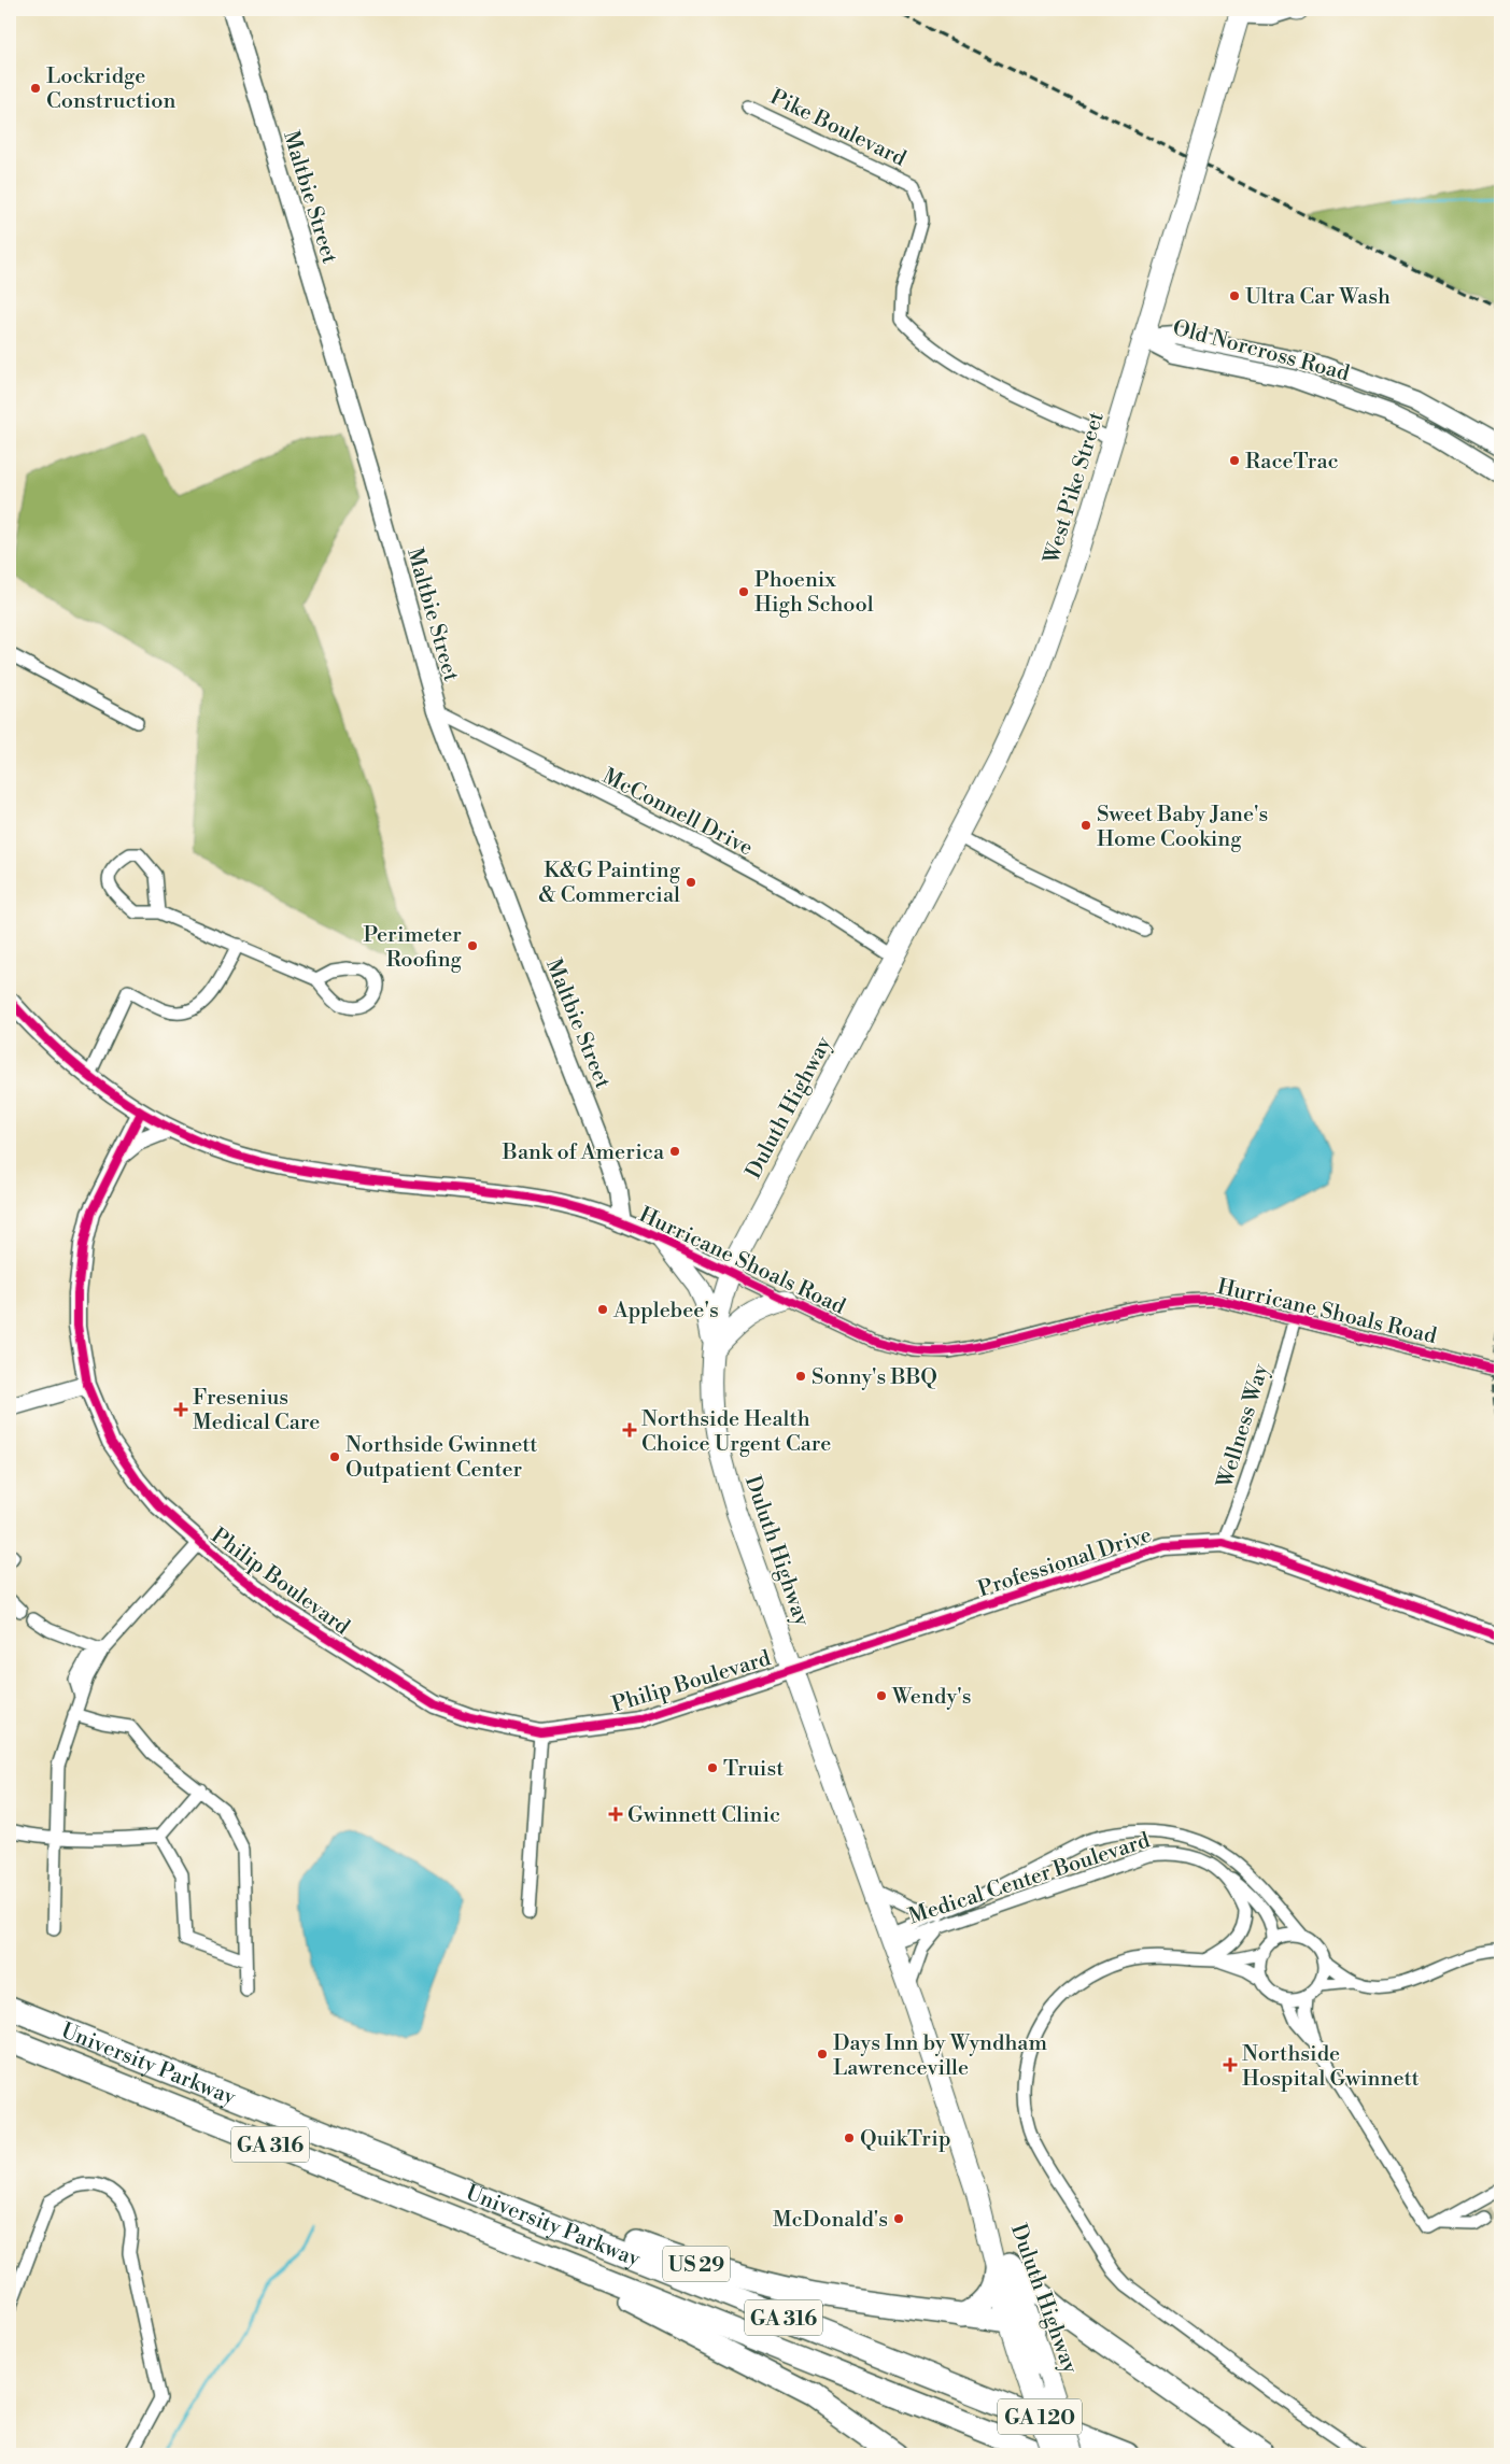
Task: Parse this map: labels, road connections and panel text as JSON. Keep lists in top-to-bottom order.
{
  "streets": {
    "highway": ["University Parkway", "GA 316", "US 29"],
    "main road": ["West Pike Street", "Duluth Highway", "GA 120"],
    "street": [
      "Pike Boulevard",
      "Maltbie Street",
      "Old Norcross Road",
      "McConnell Drive",
      "Hurricane Shoals Road",
      "Wellness Way",
      "Professional Drive",
      "Philip Boulevard",
      "Medical Center Boulevard"
    ]
  },
  "crossings": [
    ["Pike Boulevard", "West Pike Street"],
    ["Maltbie Street", "McConnell Drive"],
    ["Maltbie Street", "Hurricane Shoals Road"],
    ["Old Norcross Road", "West Pike Street"],
    ["West Pike Street", "McConnell Drive"],
    ["West Pike Street", "Duluth Highway"],
    ["McConnell Drive", "Duluth Highway"],
    ["Duluth Highway", "Hurricane Shoals Road"],
    ["Duluth Highway", "Professional Drive"],
    ["Duluth Highway", "Philip Boulevard"],
    ["Duluth Highway", "Medical Center Boulevard"],
    ["Duluth Highway", "US 29"],
    ["Hurricane Shoals Road", "Wellness Way"],
    ["Hurricane Shoals Road", "Philip Boulevard"],
    ["Wellness Way", "Professional Drive"],
    ["Professional Drive", "Philip Boulevard"],
    ["University Parkway", "US 29"]
  ],
  "places": {
    "other": [
      "Lockridge Construction",
      "Ultra Car Wash",
      "RaceTrac",
      "Phoenix High School",
      "Sweet Baby Jane's Home Cooking",
      "K&G Painting & Commercial",
      "Perimeter Roofing",
      "Bank of America",
      "Applebee's",
      "Sonny's BBQ",
      "Northside Gwinnett Outpatient Center",
      "Wendy's",
      "Truist",
      "Days Inn by Wyndham Lawrenceville",
      "QuikTrip",
      "McDonald's"
    ],
    "health": [
      "Fresenius Medical Care",
      "Northside Health Choice Urgent Care",
      "Gwinnett Clinic",
      "Northside Hospital Gwinnett"
    ]
  }
}
